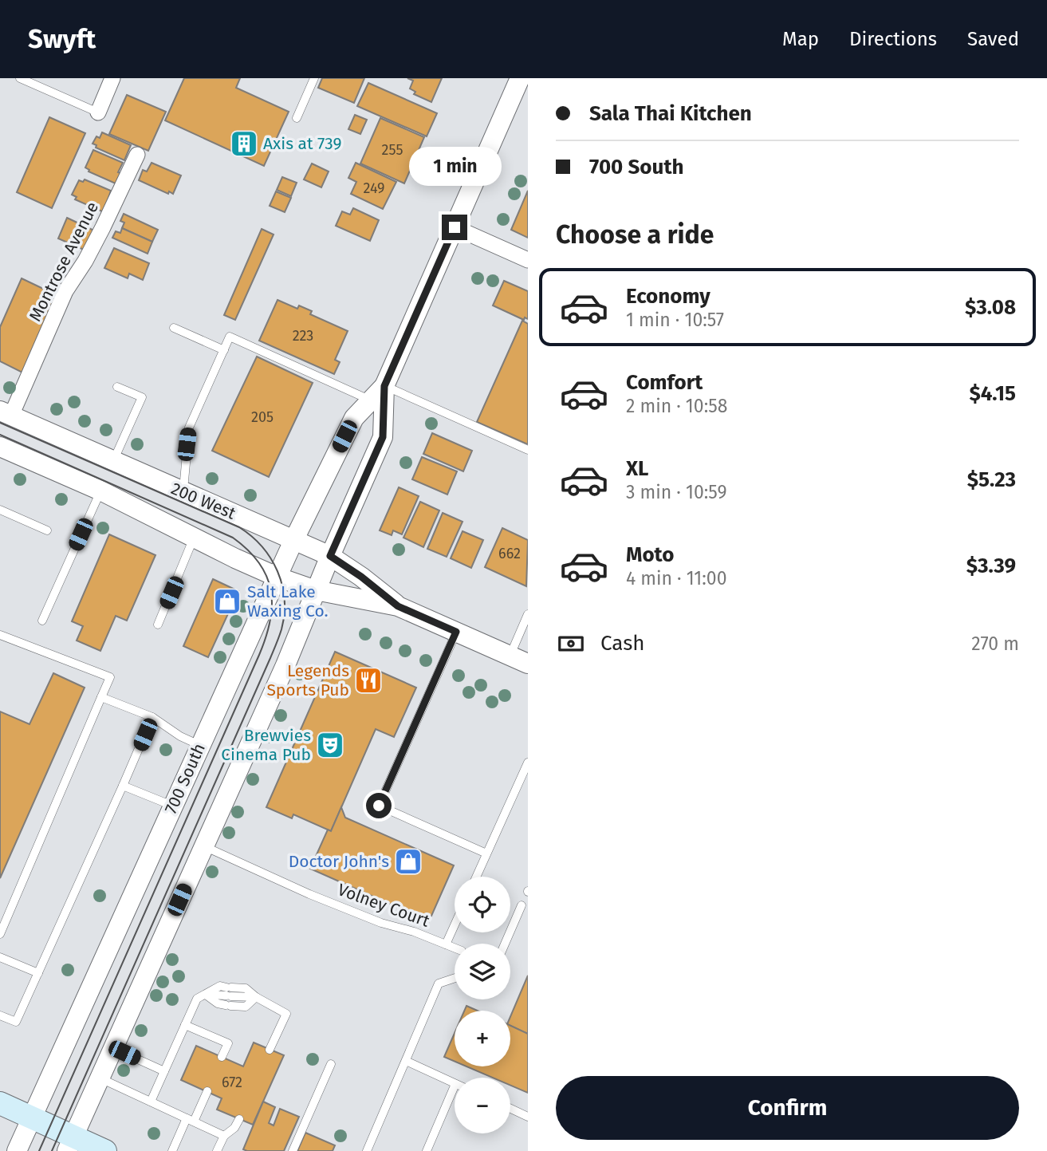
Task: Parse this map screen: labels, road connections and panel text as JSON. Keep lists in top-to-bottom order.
{
  "streets": {
    "street": ["Montrose Avenue", "200 West", "700 South"],
    "lane": ["Volney Court"]
  },
  "crossings": [
    ["Montrose Avenue", "200 West"],
    ["200 West", "700 South"],
    ["700 South", "Volney Court"]
  ],
  "places": {
    "building": ["Axis at 739"],
    "shop": ["Salt Lake Waxing Co.", "Doctor John's"],
    "restaurant": ["Legends Sports Pub"],
    "theatre": ["Brewvies Cinema Pub"]
  },
  "house_numbers": [
    "255",
    "249",
    "223",
    "205",
    "662",
    "672"
  ],
  "page": {
    "header": "Swyft",
    "nav": ["Map", "Directions", "Saved"],
    "banner": ["Sala Thai Kitchen", "700 South"],
    "bubble": "1 min",
    "heading": "Choose a ride",
    "list": [
      {
        "name": "Economy",
        "note": "1 min · 10:57",
        "value": "$3.08"
      },
      {
        "name": "Comfort",
        "note": "2 min · 10:58",
        "value": "$4.15"
      },
      {
        "name": "XL",
        "note": "3 min · 10:59",
        "value": "$5.23"
      },
      {
        "name": "Moto",
        "note": "4 min · 11:00",
        "value": "$3.39"
      }
    ],
    "pay": ["Cash", "270 m"],
    "map_buttons": ["+", "−"],
    "buttons": "Confirm"
  }
}
